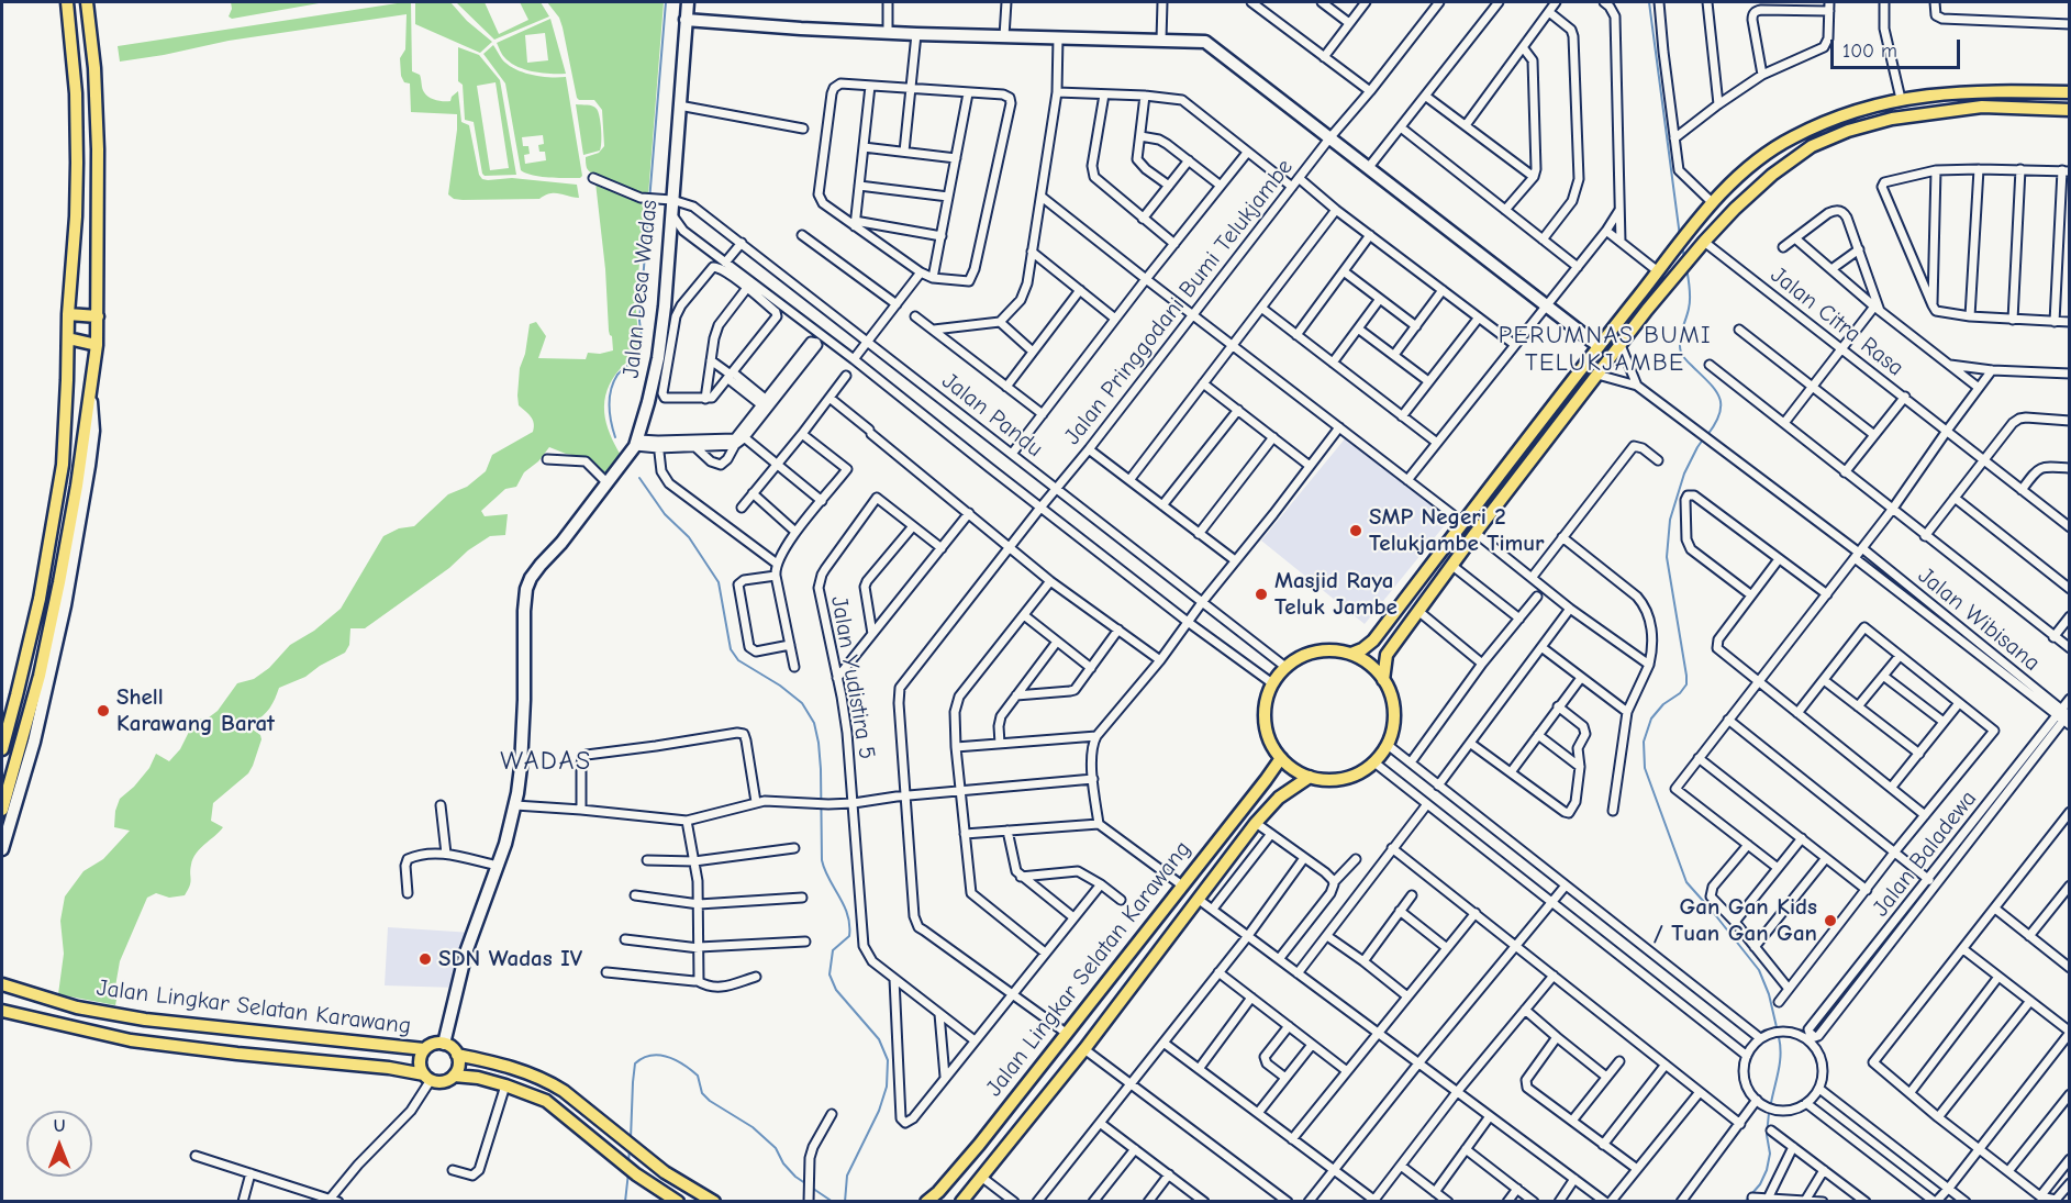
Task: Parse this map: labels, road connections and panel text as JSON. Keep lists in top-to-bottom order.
{
  "streets": {
    "main road": ["Jalan Desa Wadas", "Jalan Lingkar Selatan Karawang"],
    "street": [
      "Jalan Pringgodani Bumi Telukjambe",
      "Jalan Citra Rasa",
      "Jalan Pandu",
      "Jalan Wibisana",
      "Jalan Yudistira 5",
      "Jalan Baladewa"
    ]
  },
  "crossings": [
    ["Jalan Desa Wadas", "Jalan Pandu"],
    ["Jalan Desa Wadas", "Jalan Lingkar Selatan Karawang"],
    ["Jalan Pringgodani Bumi Telukjambe", "Jalan Pandu"],
    ["Jalan Pringgodani Bumi Telukjambe", "Jalan Lingkar Selatan Karawang"],
    ["Jalan Pandu", "Jalan Lingkar Selatan Karawang"],
    ["Jalan Wibisana", "Jalan Baladewa"]
  ],
  "districts": ["PERUMNAS BUMI TELUKJAMBE", "WADAS"],
  "places": [
    "SMP Negeri 2 Telukjambe Timur",
    "Masjid Raya Teluk Jambe",
    "Shell Karawang Barat",
    "Gan Gan Kids / Tuan Gan Gan",
    "SDN Wadas IV"
  ],
  "scale_bar": "100 m",
  "north": "top"
}
